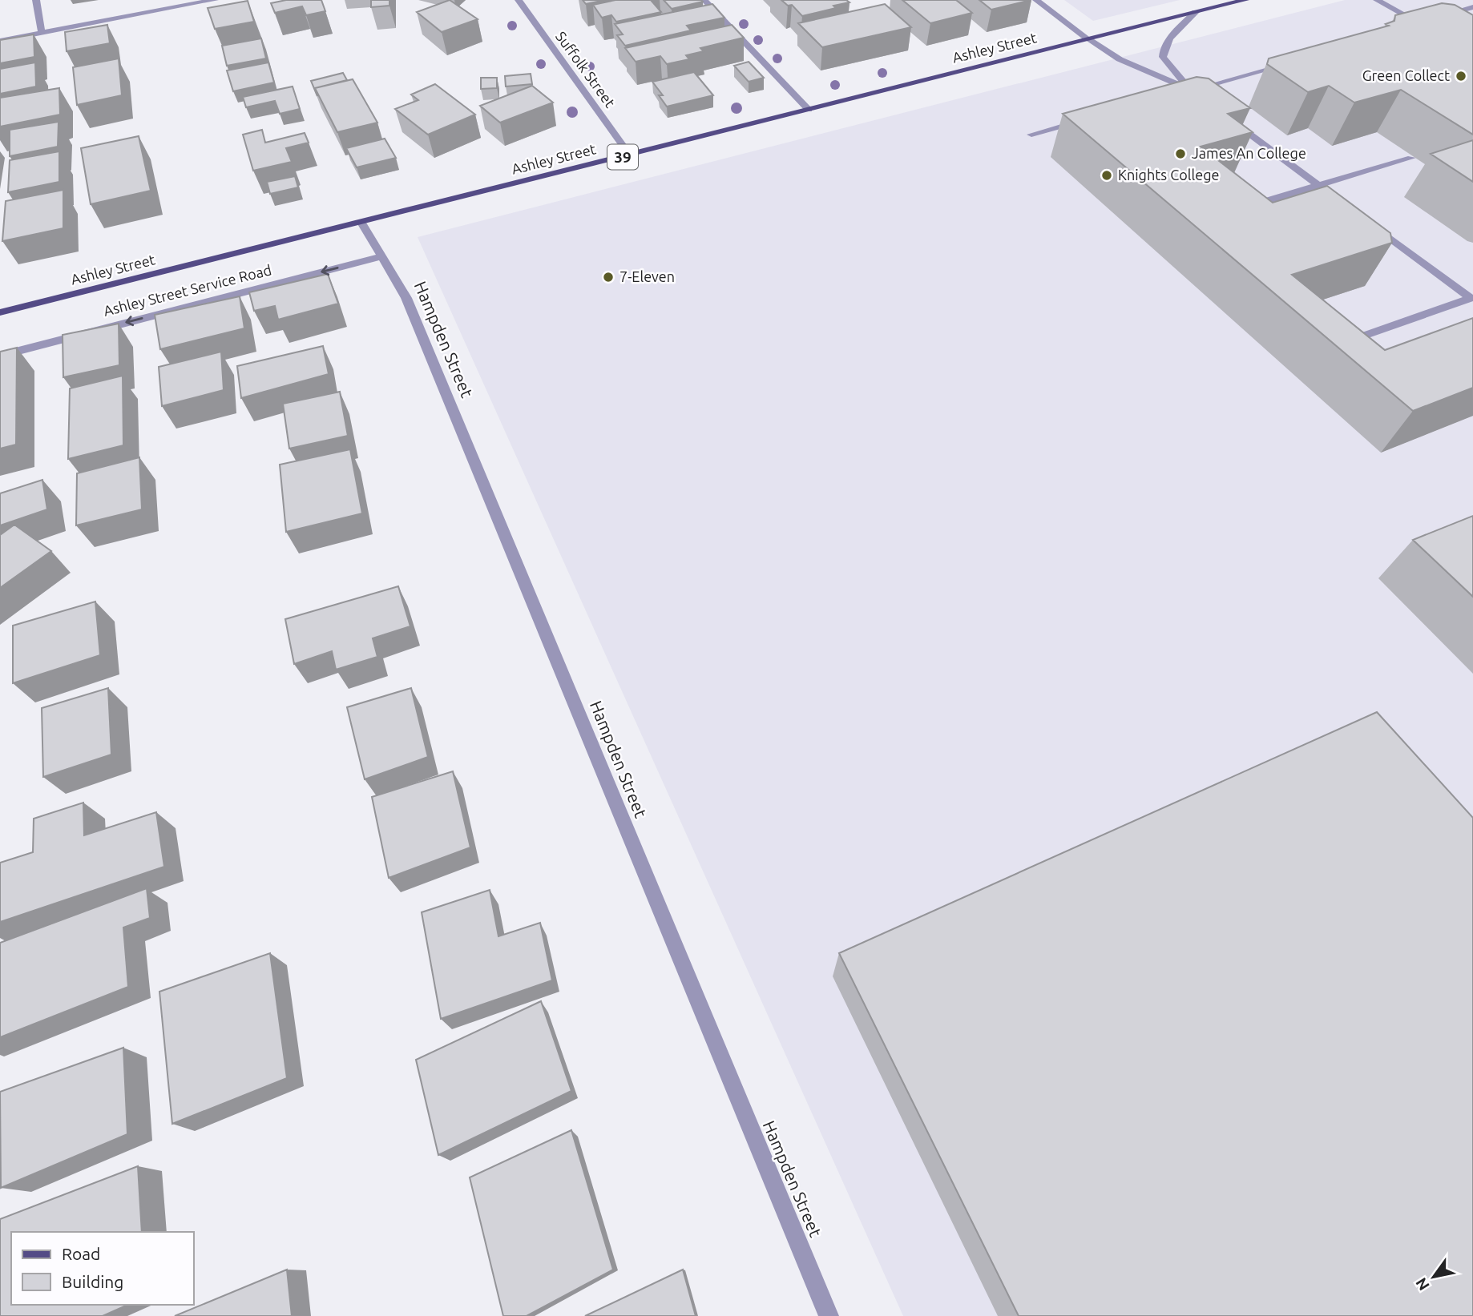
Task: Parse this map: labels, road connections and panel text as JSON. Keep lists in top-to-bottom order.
{
  "streets": {
    "main road": ["Ashley Street", "39"],
    "street": ["Suffolk Street", "Ashley Street Service Road", "Hampden Street"]
  },
  "crossings": [
    ["Ashley Street", "Suffolk Street"],
    ["Ashley Street", "Hampden Street"],
    ["Ashley Street Service Road", "Hampden Street"]
  ],
  "one_way": ["Ashley Street Service Road"],
  "places": [
    "Green Collect",
    "James An College",
    "Knights College",
    "7-Eleven"
  ],
  "legend": ["Road", "Building"],
  "north": "bottom left"
}
